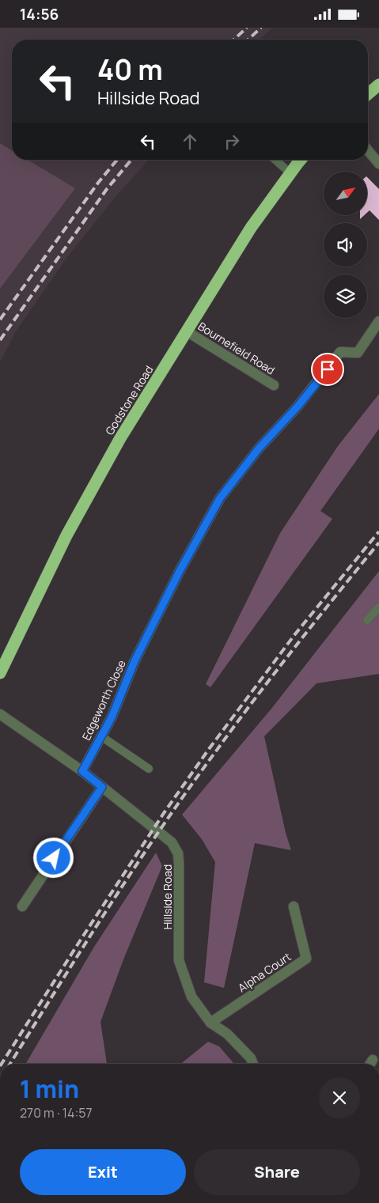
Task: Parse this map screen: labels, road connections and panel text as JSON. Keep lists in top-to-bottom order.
{
  "streets": {
    "highway": ["Godstone Road"],
    "street": [
      "Bournefield Road",
      "Edgeworth Close",
      "Hillside Road",
      "Alpha Court"
    ]
  },
  "crossings": [
    ["Bournefield Road", "Godstone Road"],
    ["Edgeworth Close", "Hillside Road"],
    ["Hillside Road", "Alpha Court"]
  ],
  "north": "top right",
  "page": {
    "status": "14:56",
    "turn": ["40 m", "Hillside Road"],
    "heading": ["1 min", "270 m · 14:57"],
    "buttons": ["Exit", "Share"]
  }
}
